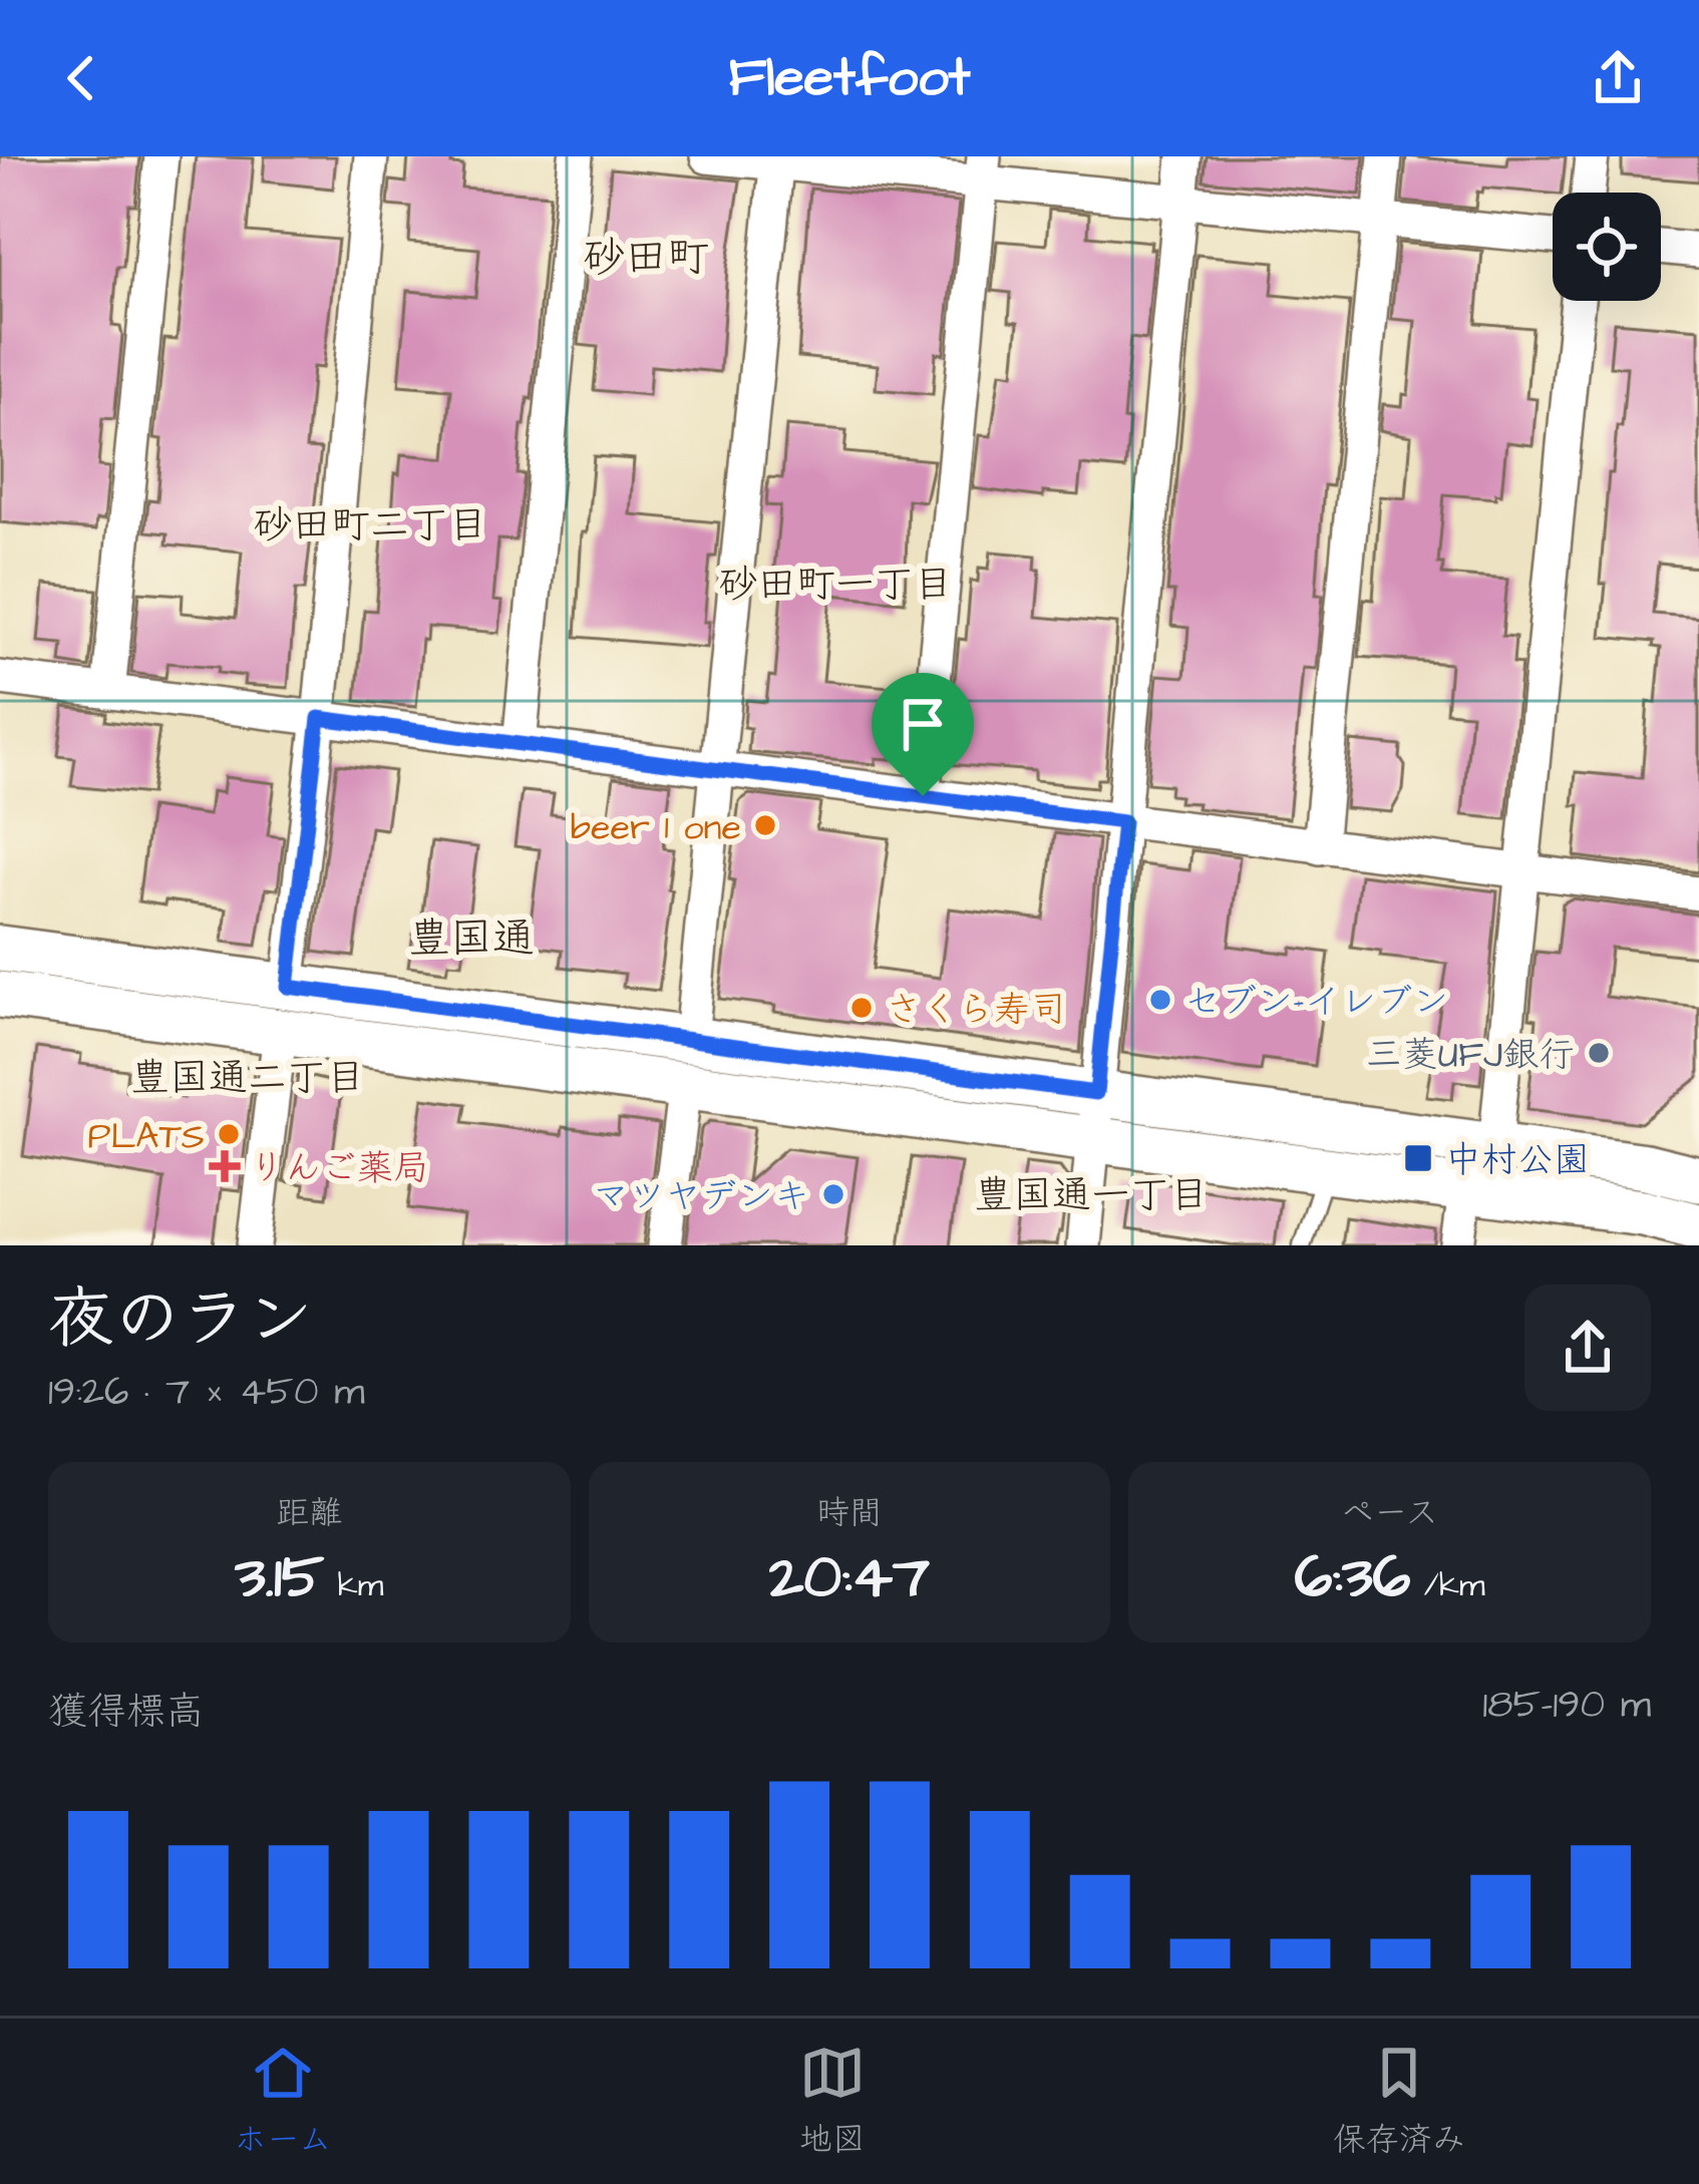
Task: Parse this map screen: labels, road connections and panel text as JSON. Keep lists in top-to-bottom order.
{
  "districts": [
    "砂田町",
    "砂田町二丁目",
    "砂田町一丁目",
    "豊国通",
    "豊国通二丁目",
    "豊国通一丁目"
  ],
  "places": {
    "other": [
      "beer 1 one",
      "セブン-イレブン",
      "さくら寿司",
      "三菱UFJ銀行",
      "PLATS",
      "マツヤデンキ"
    ],
    "transit": ["中村公園"],
    "health": ["りんご薬局"]
  },
  "page": {
    "header": "Fleetfoot",
    "heading": ["夜のラン", "19:26 · 7 × 450 m"],
    "stats": [
      ["距離", "3.15 km"],
      ["時間", "20:47"],
      ["ペース", "6:36 /km"]
    ],
    "chart": ["獲得標高", "185–190 m"],
    "tabs": ["ホーム", "地図", "保存済み"]
  }
}
